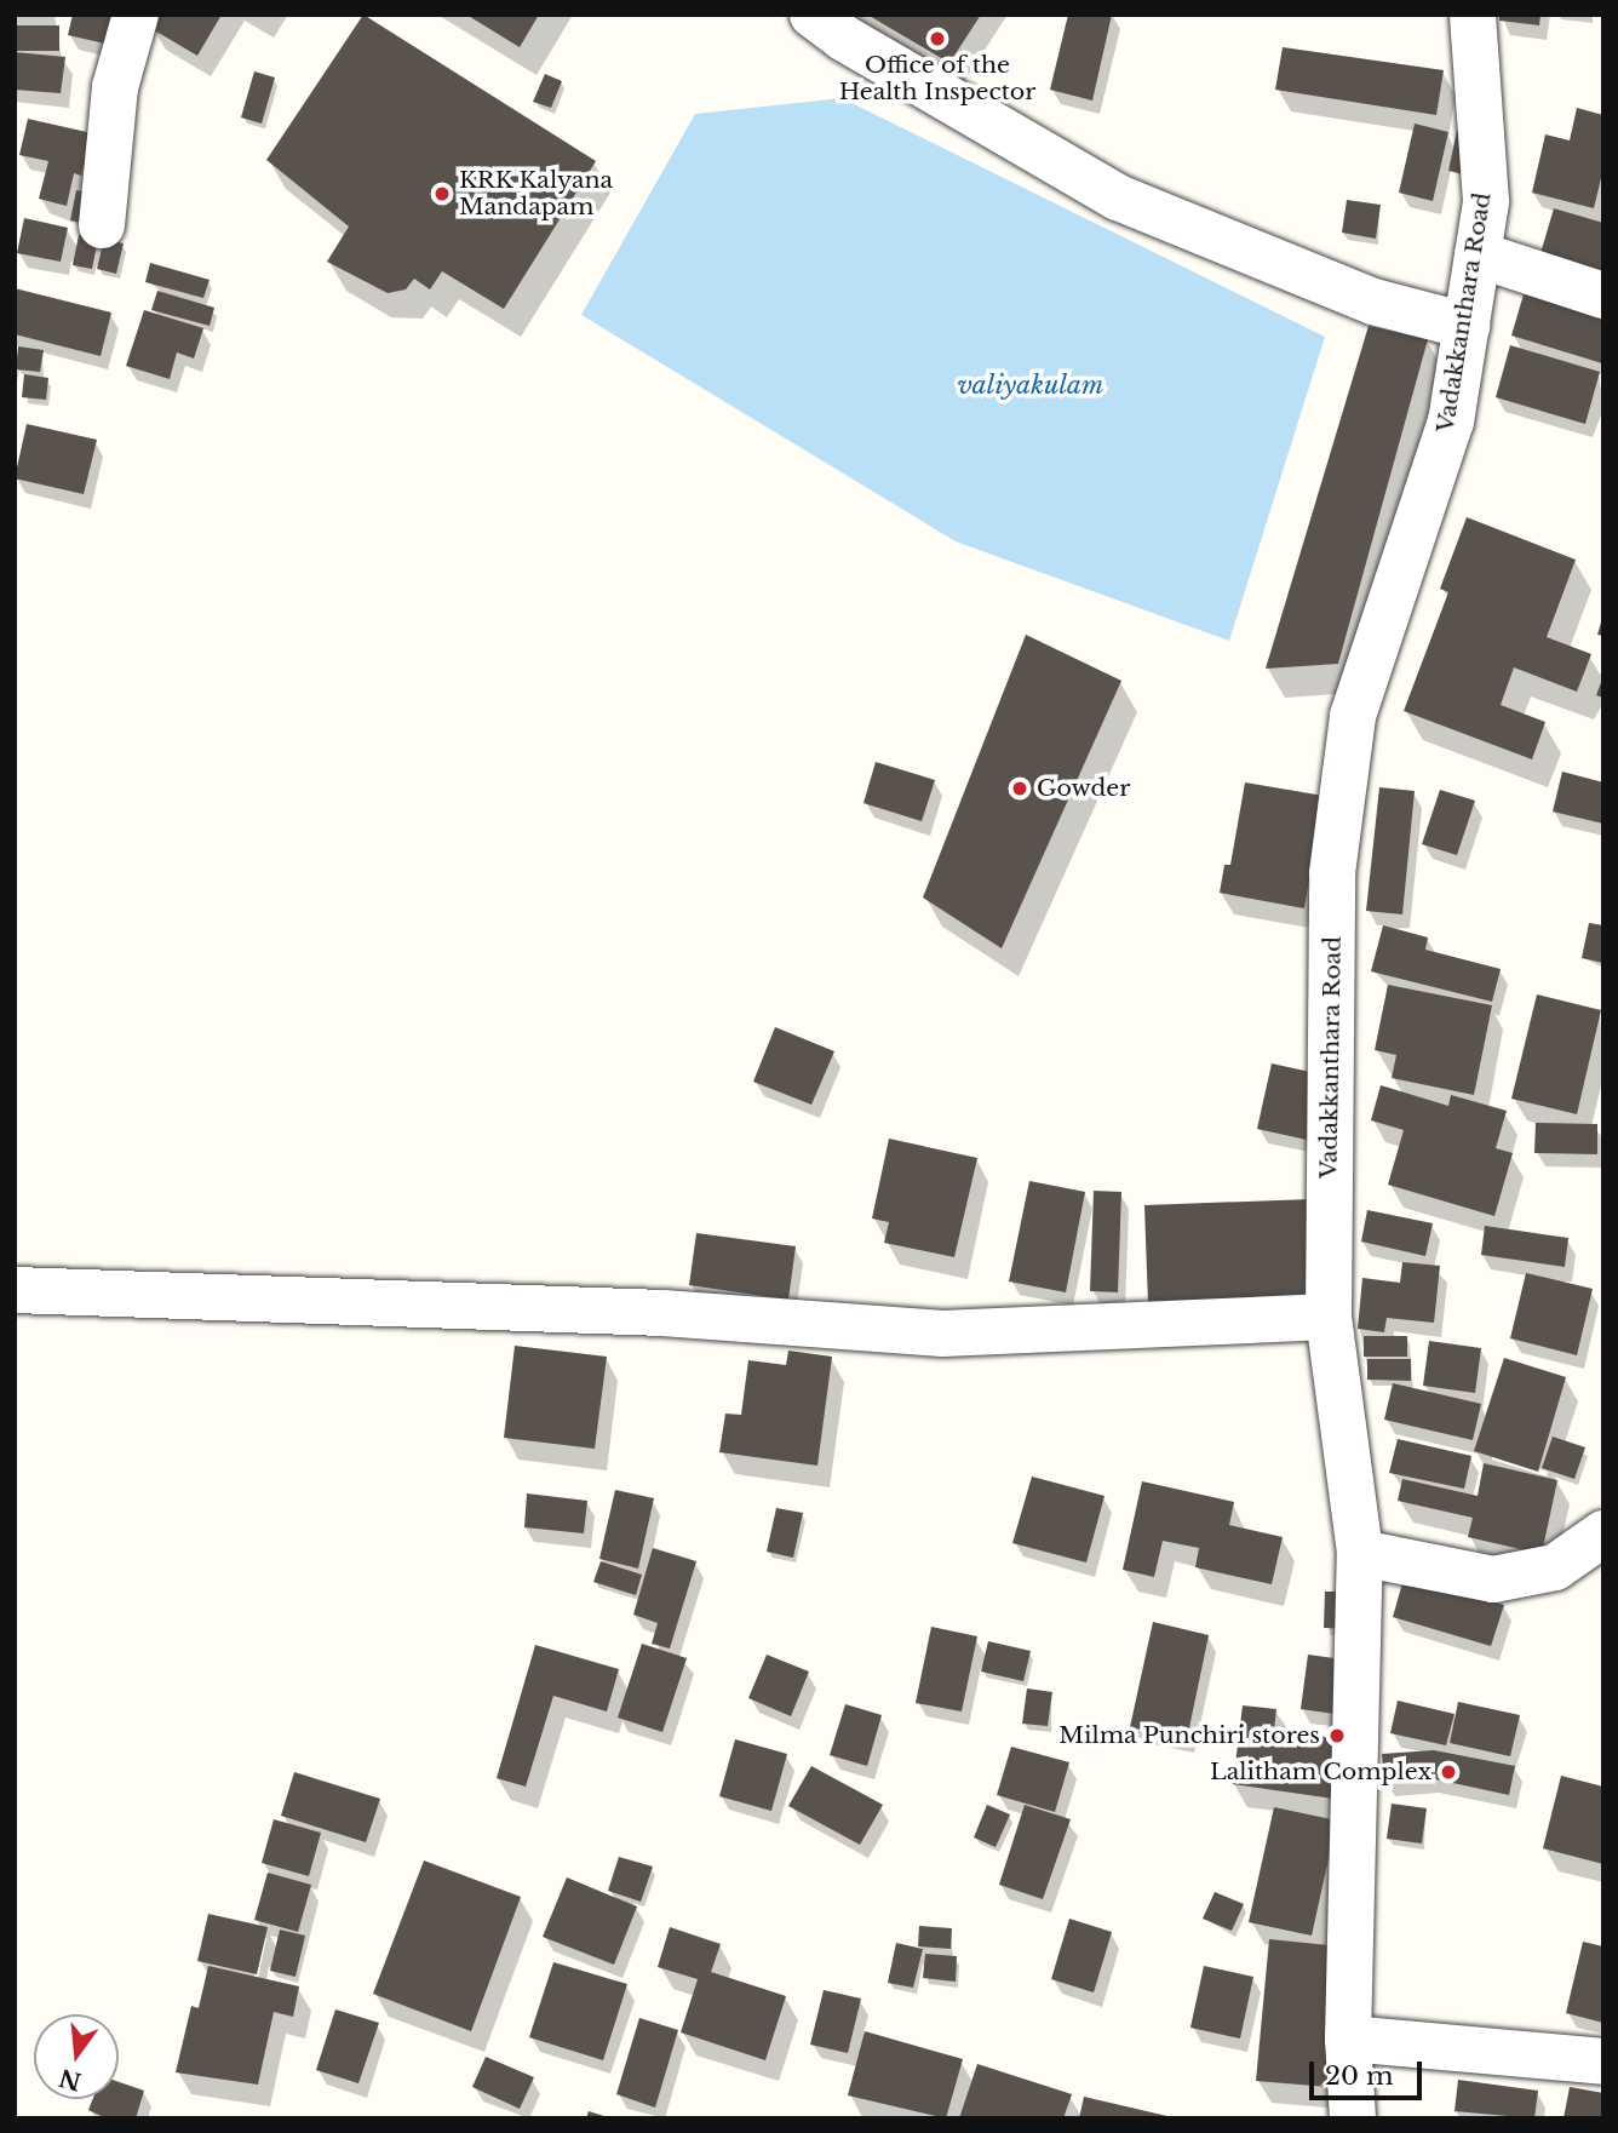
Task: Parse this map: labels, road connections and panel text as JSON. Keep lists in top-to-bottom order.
{
  "streets": {
    "street": ["Vadakkanthara Road"]
  },
  "water": ["valiyakulam"],
  "places": [
    "Office of the Health Inspector",
    "KRK Kalyana Mandapam",
    "Gowder",
    "Milma Punchiri stores",
    "Lalitham Complex"
  ],
  "scale_bar": "20 m",
  "north": "bottom"
}
